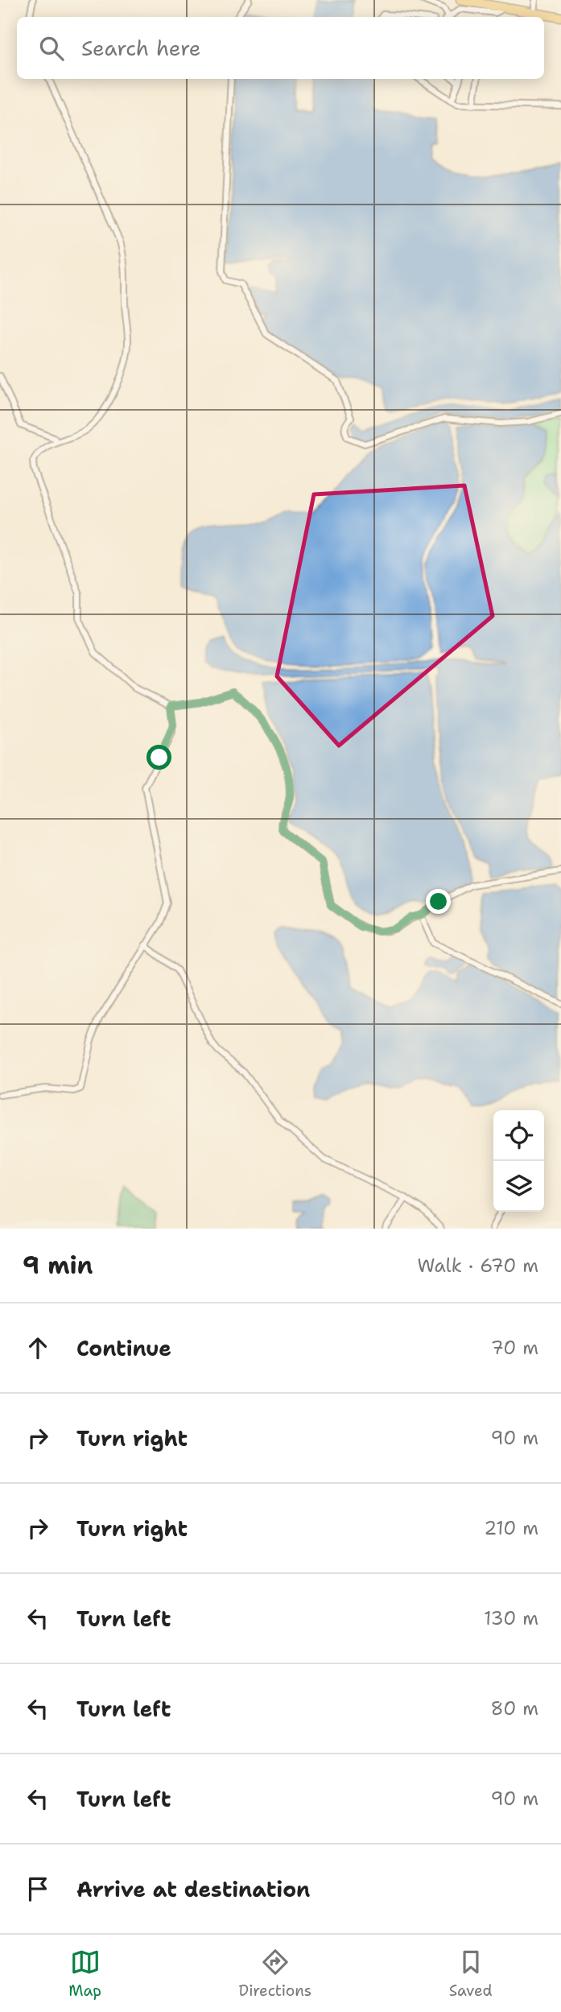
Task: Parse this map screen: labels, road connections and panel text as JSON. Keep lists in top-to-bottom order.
{
  "page": {
    "search": "Search here",
    "heading": ["9 min", "Walk · 670 m"],
    "list": [
      ["Continue", "70 m"],
      ["Turn right", "90 m"],
      ["Turn right", "210 m"],
      ["Turn left", "130 m"],
      ["Turn left", "80 m"],
      ["Turn left", "90 m"],
      "Arrive at destination"
    ],
    "nav": ["Map", "Directions", "Saved"]
  }
}
